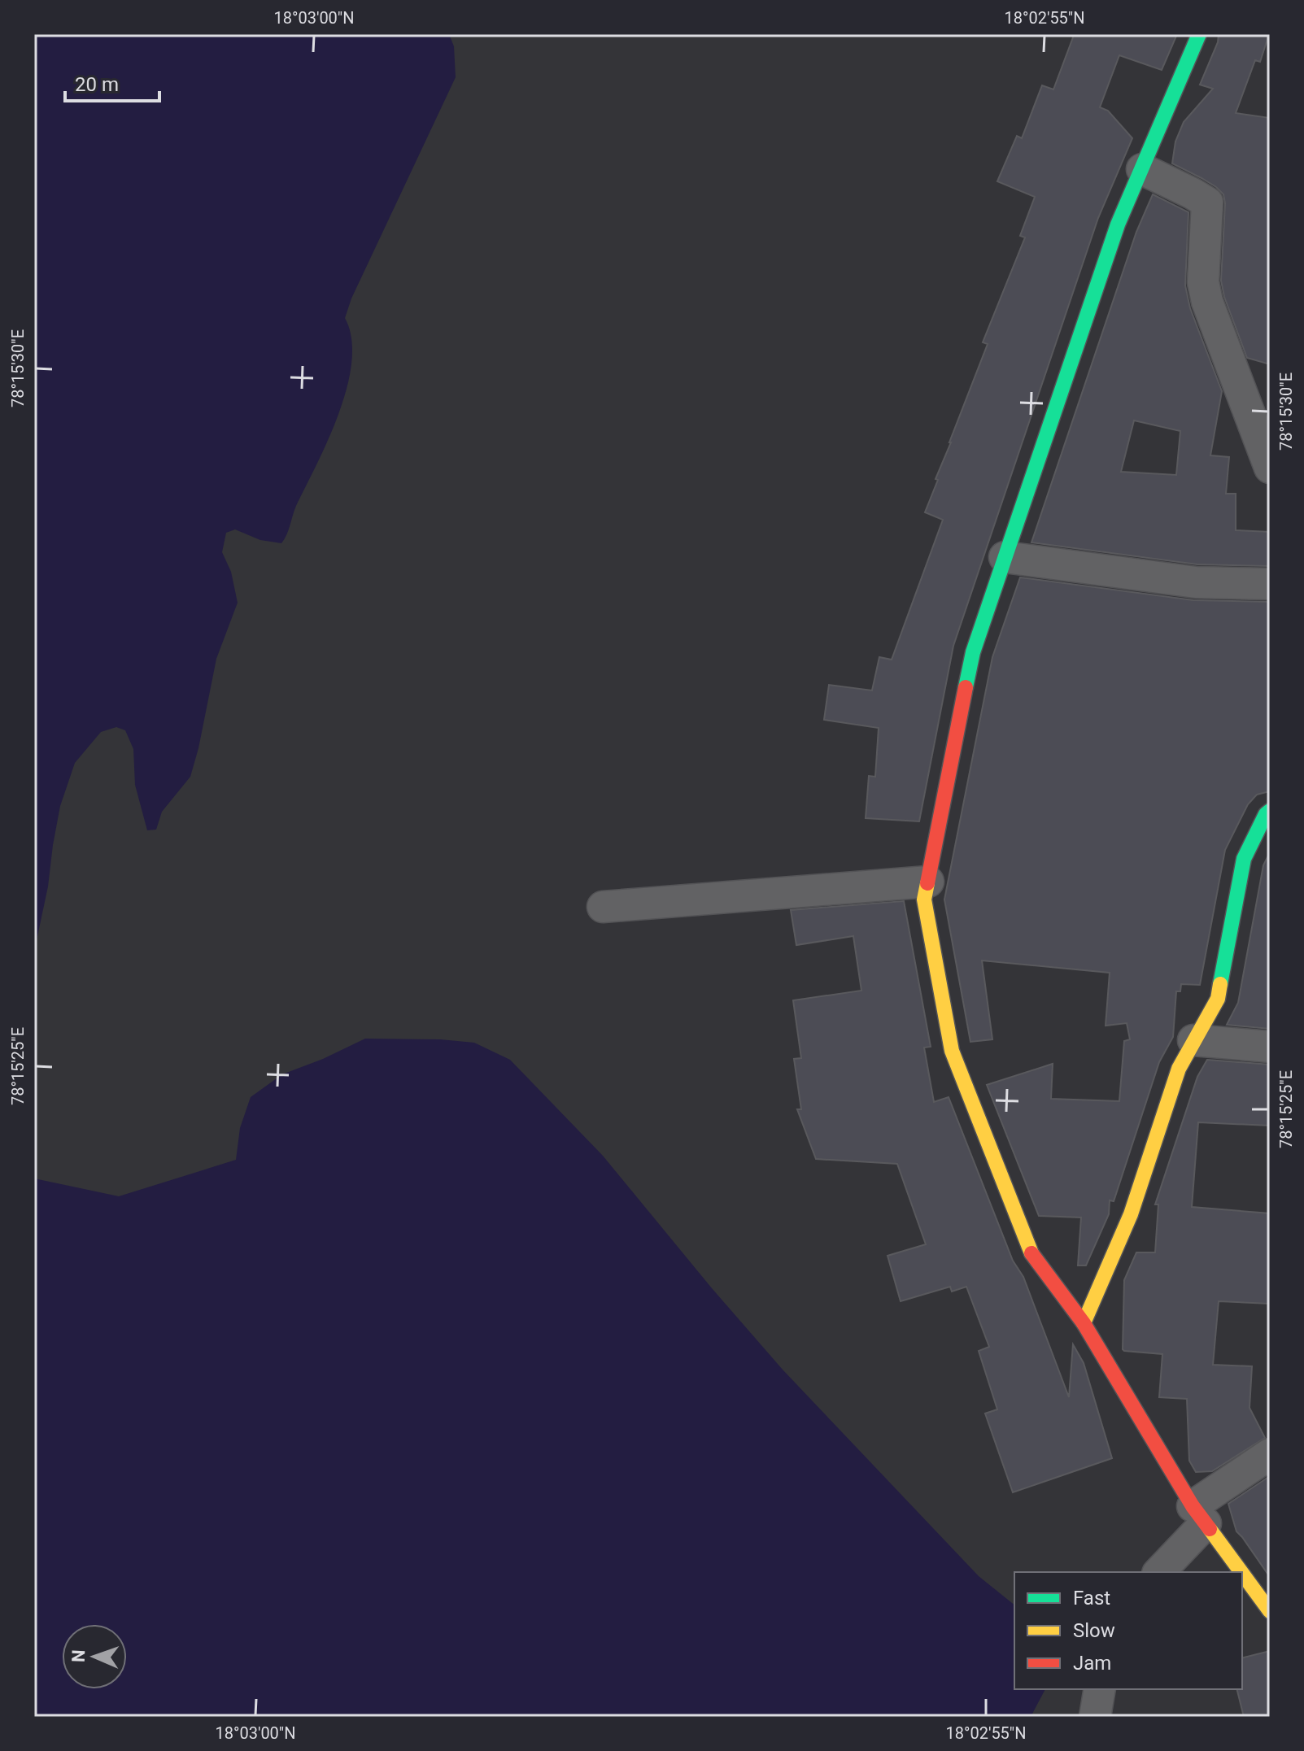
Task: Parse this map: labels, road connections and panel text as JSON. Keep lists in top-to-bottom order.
{
  "legend": ["Fast", "Slow", "Jam"],
  "scale_bar": "20 m",
  "north": "left",
  "coordinates": [
    "18°03'00\"N",
    "18°02'55\"N",
    "78°15'30\"E",
    "78°15'25\"E"
  ]
}
